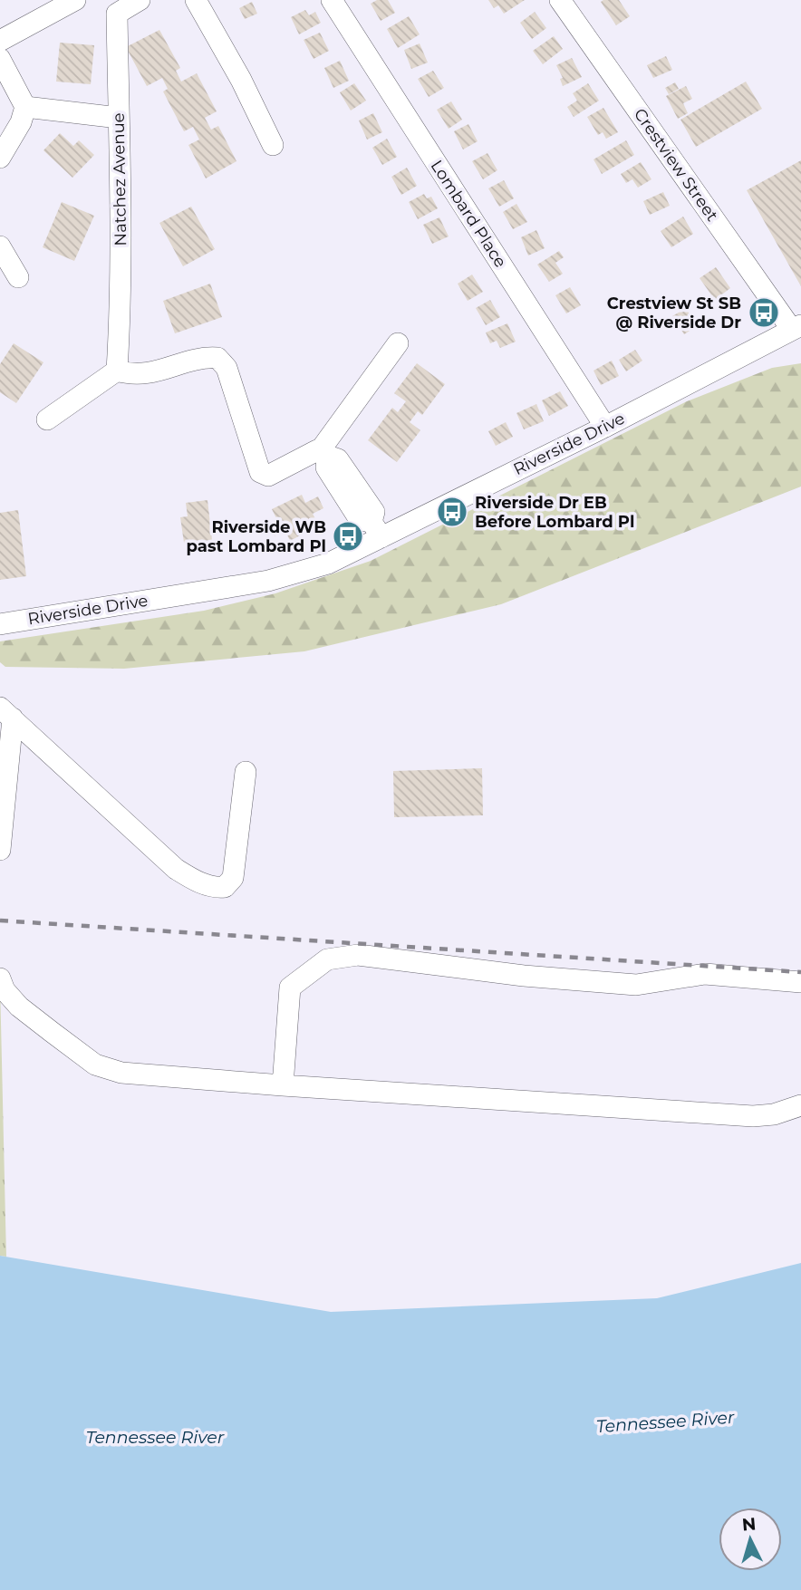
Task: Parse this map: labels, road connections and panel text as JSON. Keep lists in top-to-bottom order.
{
  "streets": {
    "street": [
      "Crestview Street",
      "Natchez Avenue",
      "Lombard Place",
      "Riverside Drive"
    ]
  },
  "crossings": [
    ["Crestview Street", "Riverside Drive"],
    ["Lombard Place", "Riverside Drive"]
  ],
  "water": ["Tennessee River"],
  "places": {
    "bus stop": ["Crestview St SB @ Riverside Dr", "Riverside Dr EB Before Lombard Pl", "Riverside WB past Lombard Pl"]
  },
  "north": "top"
}
